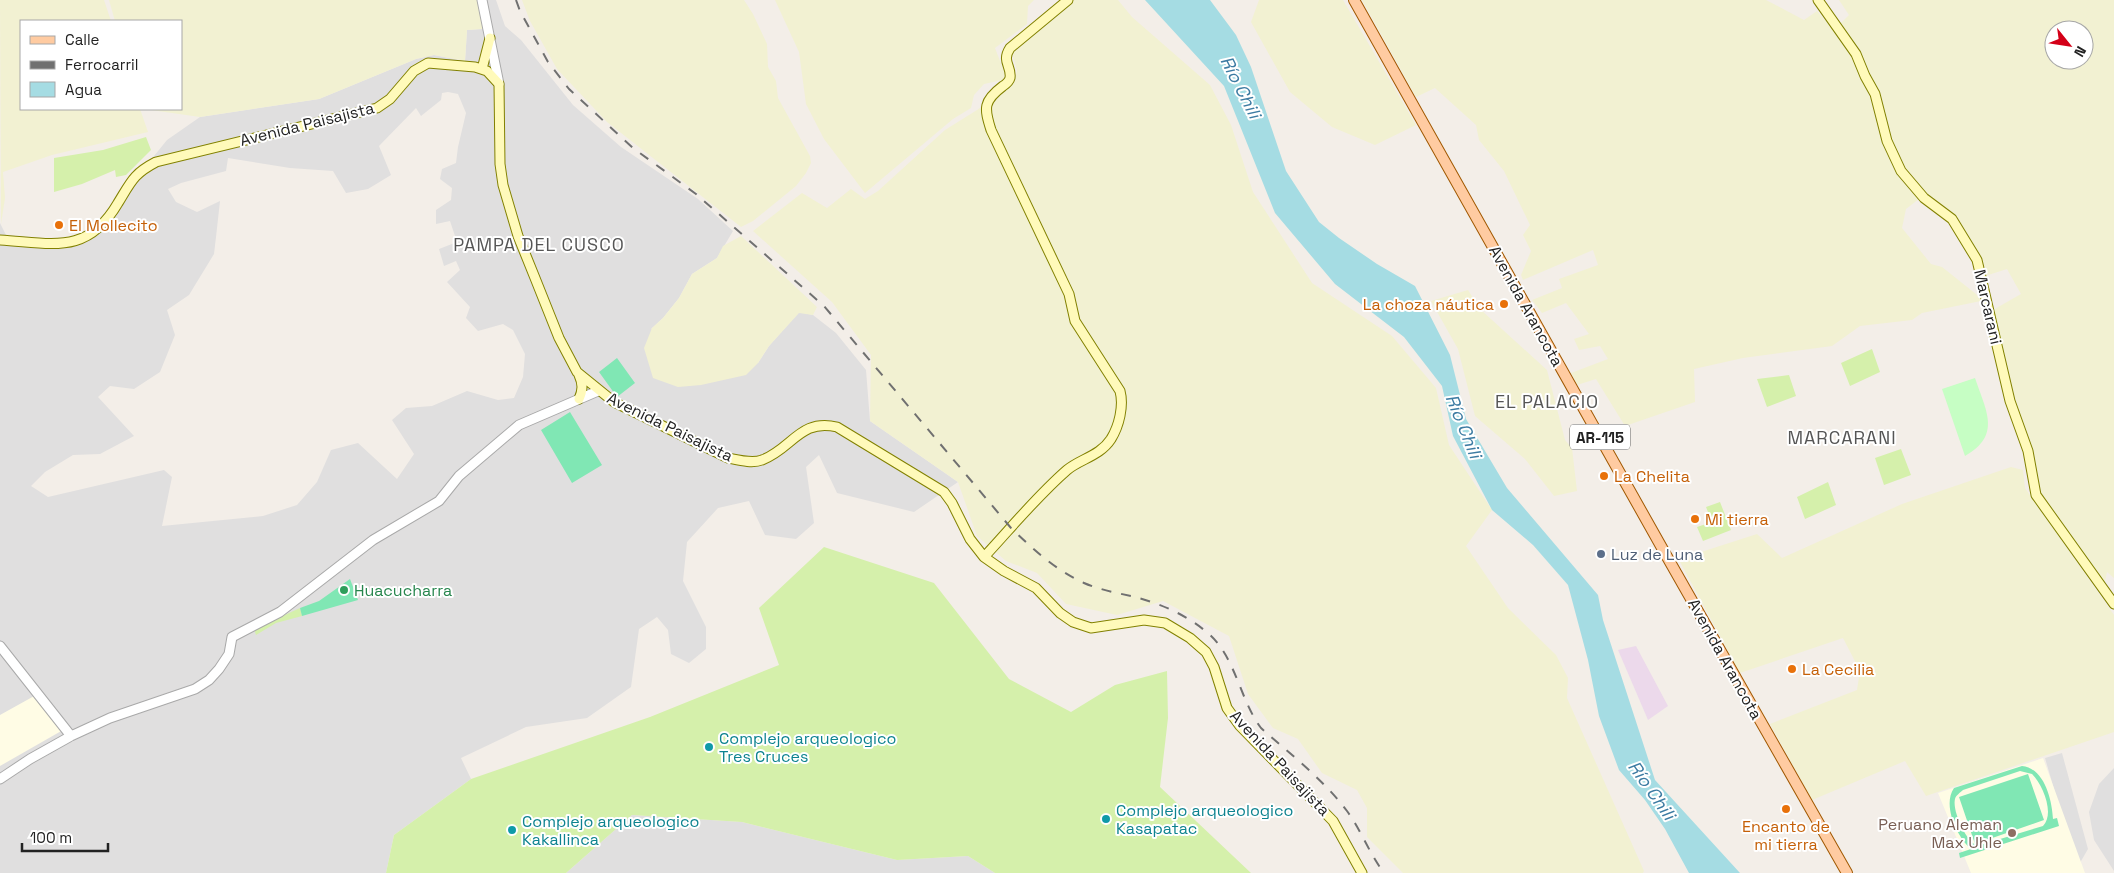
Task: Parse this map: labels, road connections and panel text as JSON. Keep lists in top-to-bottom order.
{
  "streets": {
    "main road": [
      "Avenida Paisajista",
      "Avenida Arancota",
      "Marcarani",
      "AR-115"
    ]
  },
  "districts": ["PAMPA DEL CUSCO", "EL PALACIO", "MARCARANI"],
  "water": ["Río Chili"],
  "places": [
    "El Mollecito",
    "La choza náutica",
    "La Chelita",
    "Mi tierra",
    "Luz de Luna",
    "Huacucharra",
    "La Cecilia",
    "Complejo arqueologico Tres Cruces",
    "Encanto de mi tierra",
    "Complejo arqueologico Kasapatac",
    "Complejo arqueologico Kakallinca",
    "Peruano Aleman Max Uhle"
  ],
  "legend": ["Calle", "Ferrocarril", "Agua"],
  "scale_bar": "100 m",
  "north": "bottom right"
}
